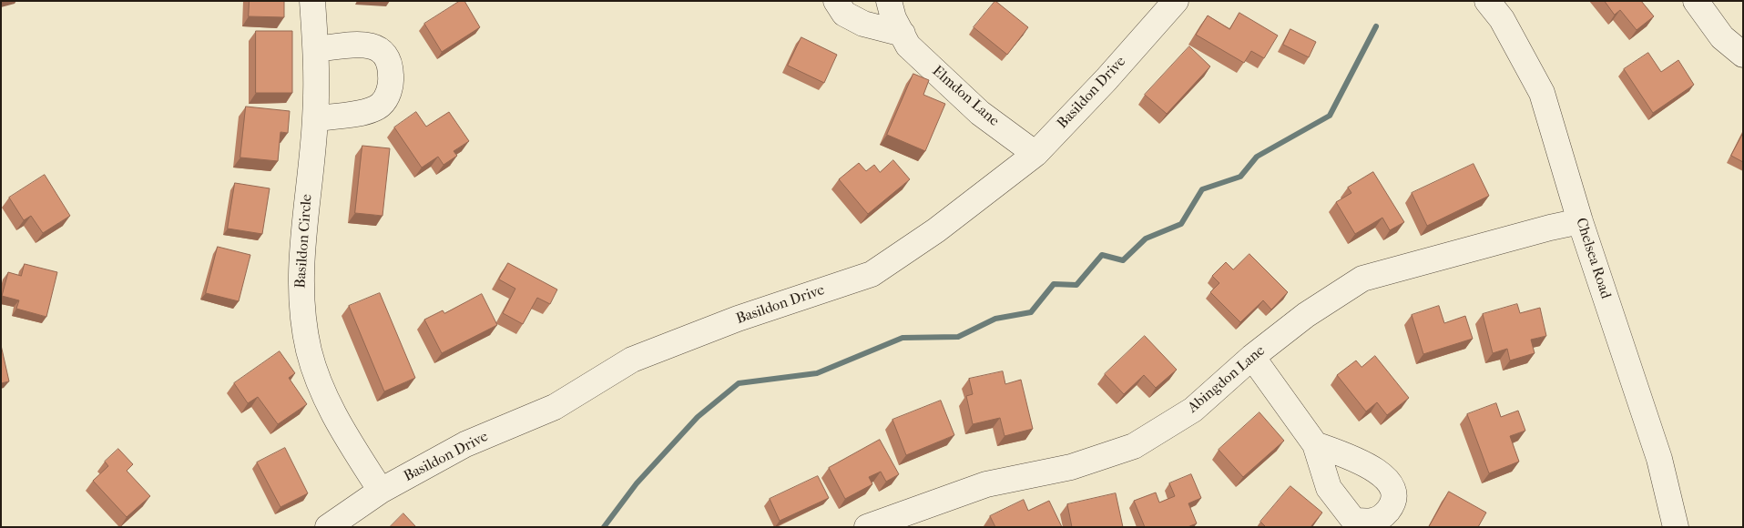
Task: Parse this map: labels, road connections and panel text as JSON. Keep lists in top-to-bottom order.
{
  "streets": {
    "street": [
      "Basildon Drive",
      "Elmdon Lane",
      "Basildon Circle",
      "Chelsea Road",
      "Abingdon Lane"
    ]
  },
  "crossings": [
    ["Basildon Drive", "Elmdon Lane"],
    ["Basildon Drive", "Basildon Circle"],
    ["Chelsea Road", "Abingdon Lane"]
  ]
}
